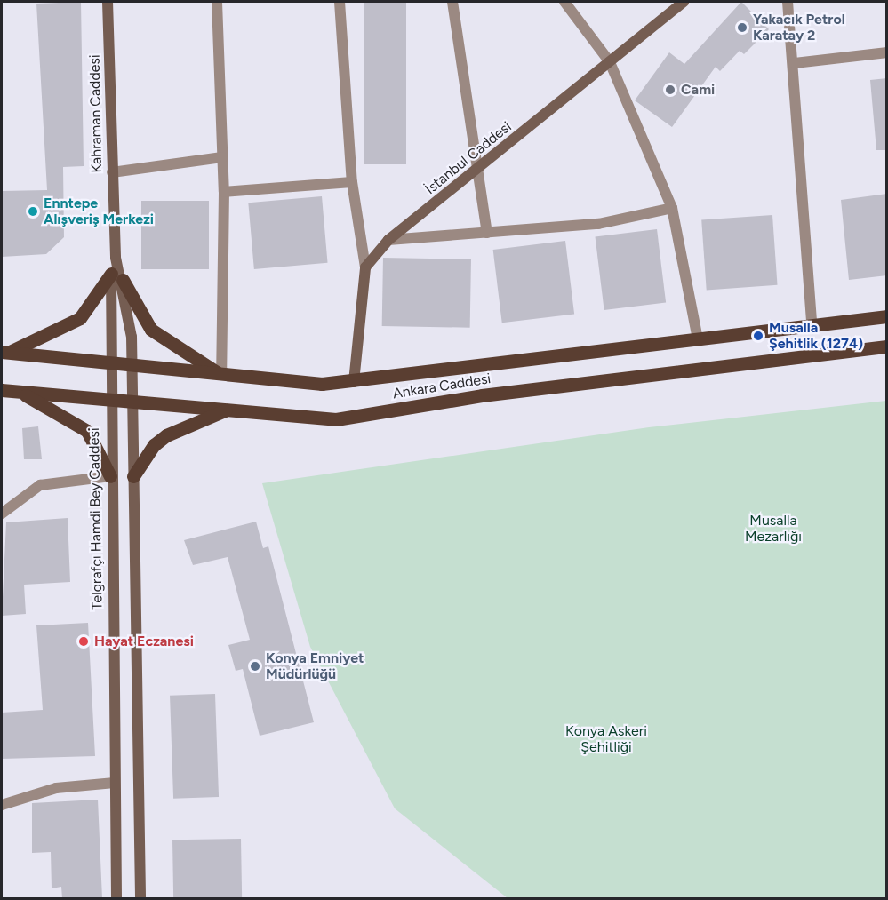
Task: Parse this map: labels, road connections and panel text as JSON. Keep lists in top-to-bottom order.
{
  "streets": {
    "main road": [
      "Kahraman Caddesi",
      "İstanbul Caddesi",
      "Ankara Caddesi",
      "Telgrafçı Hamdi Bey Caddesi"
    ]
  },
  "crossings": [
    ["Kahraman Caddesi", "Ankara Caddesi"],
    ["Kahraman Caddesi", "Telgrafçı Hamdi Bey Caddesi"],
    ["Ankara Caddesi", "Telgrafçı Hamdi Bey Caddesi"]
  ],
  "parks": ["Musalla Mezarlığı", "Konya Askeri Şehitliği"],
  "places": [
    "Yakacık Petrol Karatay 2",
    "Cami",
    "Enntepe Alışveriş Merkezi",
    "Musalla Şehitlik (1274)",
    "Hayat Eczanesi",
    "Konya Emniyet Müdürlüğü"
  ]
}
